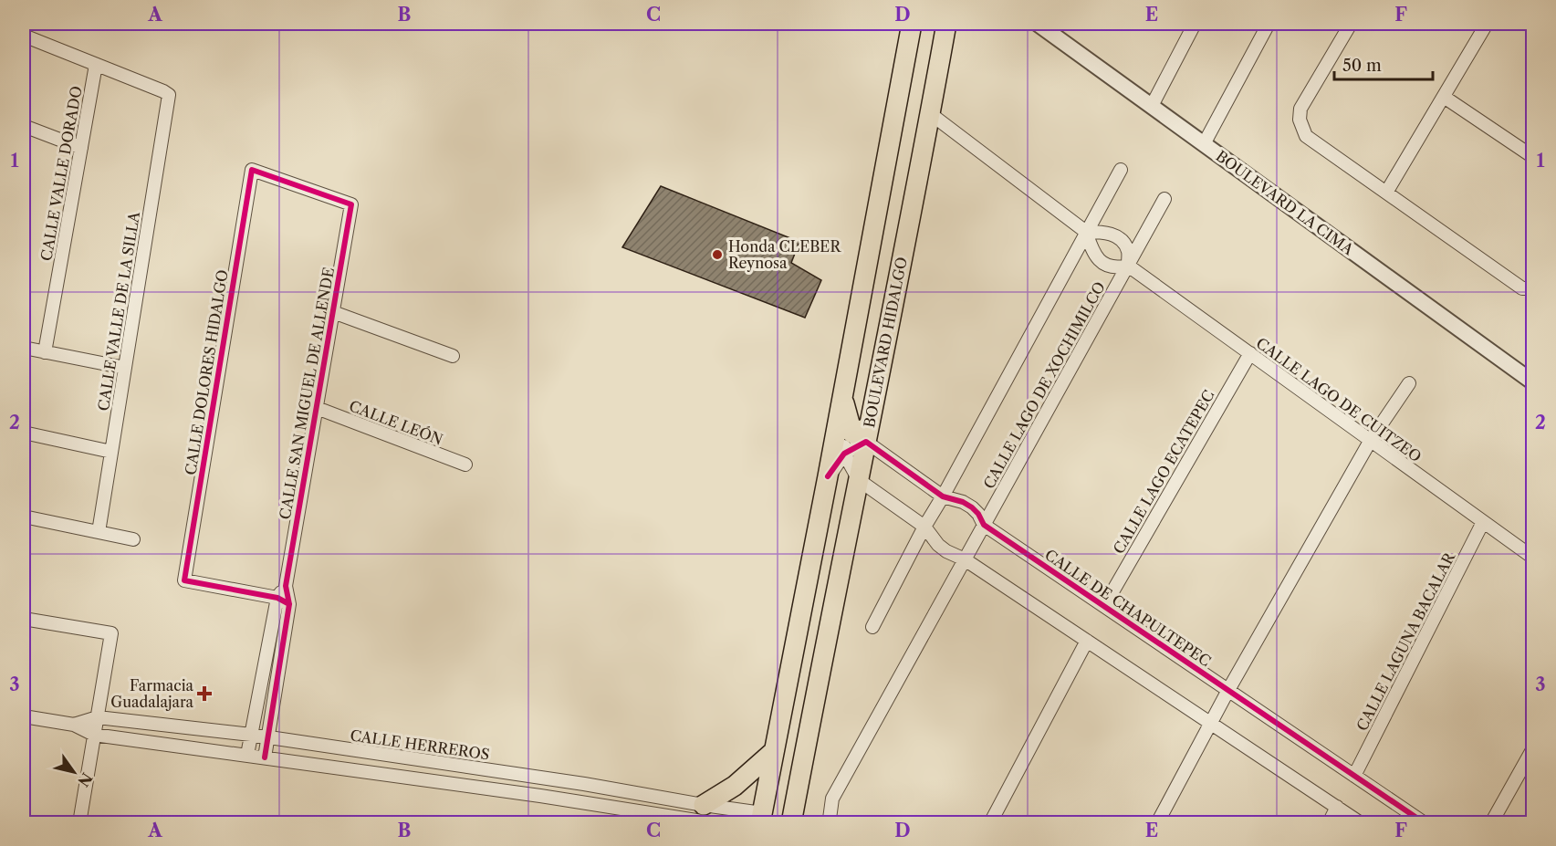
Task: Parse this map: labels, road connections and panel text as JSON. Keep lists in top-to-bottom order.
{
  "streets": {
    "main road": ["BOULEVARD HIDALGO"],
    "street": [
      "CALLE VALLE DORADO",
      "BOULEVARD LA CIMA",
      "CALLE VALLE DE LA SILLA",
      "CALLE DOLORES HIDALGO",
      "CALLE LAGO DE XOCHIMILCO",
      "CALLE SAN MIGUEL DE ALLENDE",
      "CALLE LAGO DE CUITZEO",
      "CALLE LEÓN",
      "CALLE LAGO ECATEPEC",
      "CALLE DE CHAPULTEPEC",
      "CALLE LAGUNA BACALAR",
      "CALLE HERREROS"
    ]
  },
  "crossings": [
    ["CALLE VALLE DORADO", "CALLE VALLE DE LA SILLA"],
    ["BOULEVARD HIDALGO", "CALLE DE CHAPULTEPEC"],
    ["BOULEVARD HIDALGO", "CALLE HERREROS"],
    ["CALLE DOLORES HIDALGO", "CALLE SAN MIGUEL DE ALLENDE"],
    ["CALLE LAGO DE XOCHIMILCO", "CALLE LAGO DE CUITZEO"],
    ["CALLE LAGO DE XOCHIMILCO", "CALLE DE CHAPULTEPEC"],
    ["CALLE SAN MIGUEL DE ALLENDE", "CALLE LEÓN"],
    ["CALLE LAGO DE CUITZEO", "CALLE LAGO ECATEPEC"],
    ["CALLE LAGO DE CUITZEO", "CALLE LAGUNA BACALAR"],
    ["CALLE LAGO ECATEPEC", "CALLE DE CHAPULTEPEC"],
    ["CALLE DE CHAPULTEPEC", "CALLE LAGUNA BACALAR"]
  ],
  "places": {
    "other": ["Honda CLEBER Reynosa"],
    "health": ["Farmacia Guadalajara"]
  },
  "scale_bar": "50 m",
  "north": "bottom right",
  "grid": {
    "columns": [
      "A",
      "B",
      "C",
      "D",
      "E",
      "F"
    ],
    "rows": ["1", "2", "3"]
  }
}
